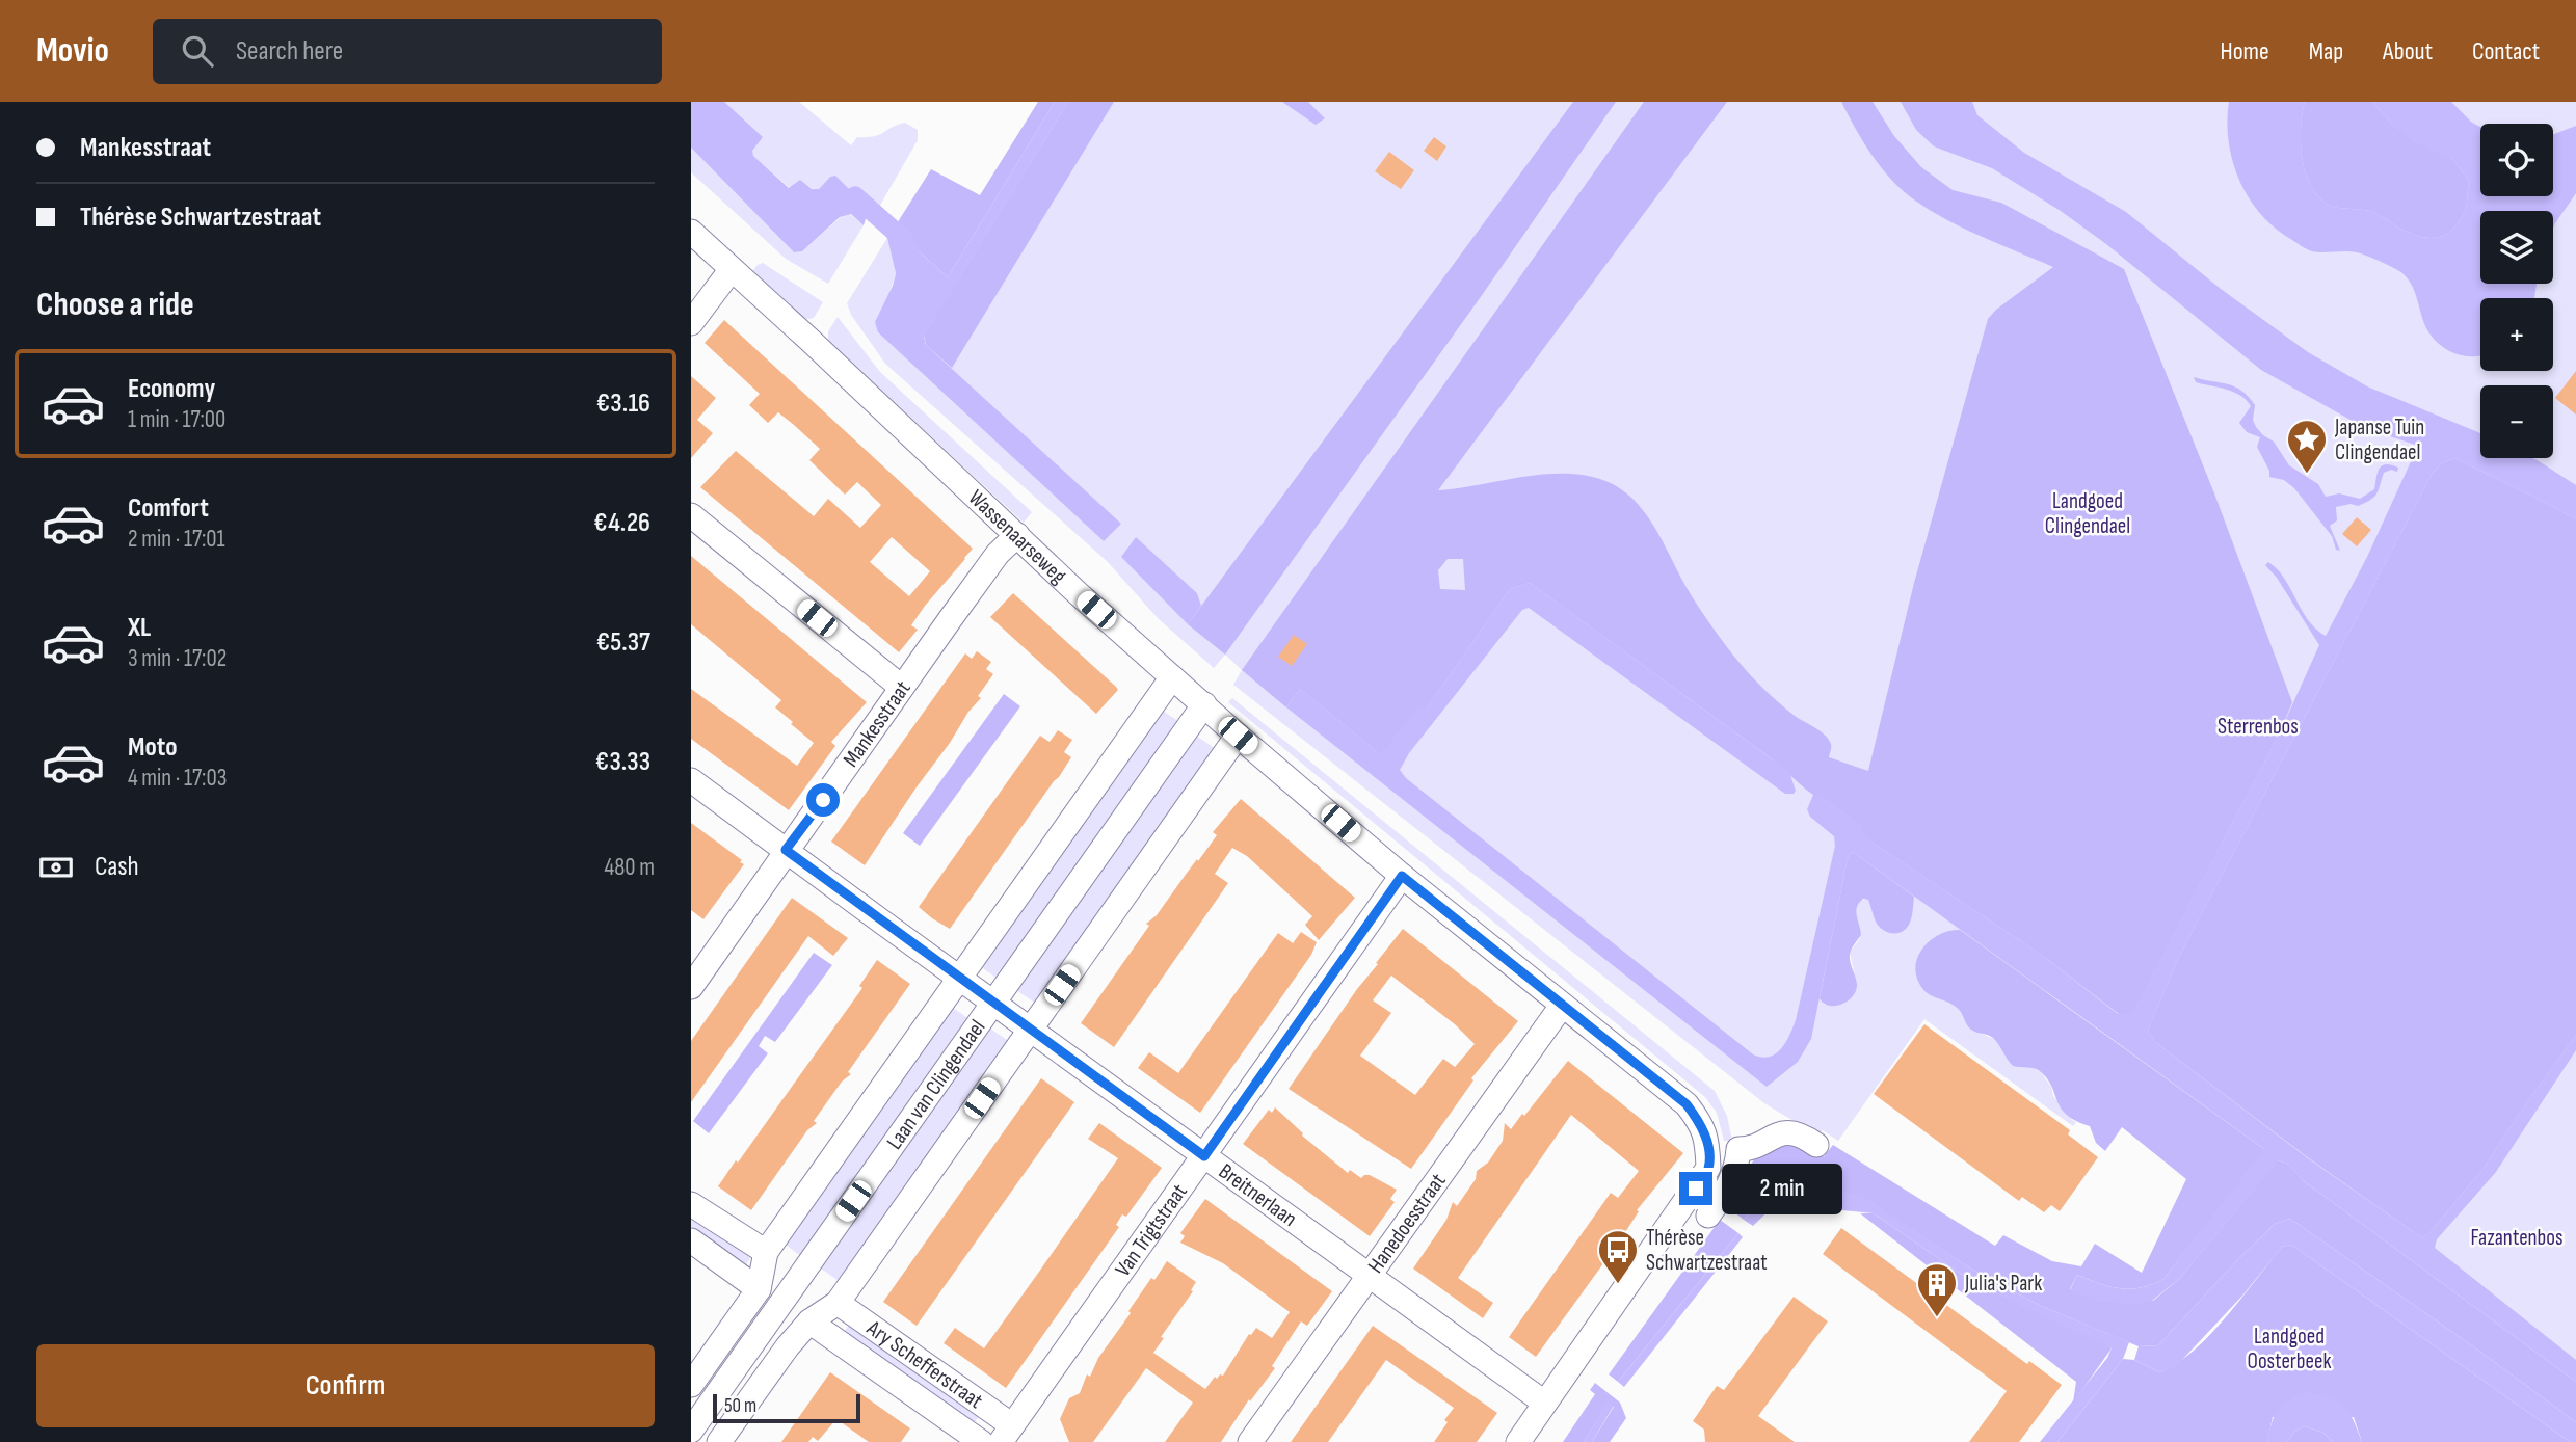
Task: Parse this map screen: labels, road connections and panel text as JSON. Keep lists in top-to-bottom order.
{
  "streets": {
    "street": [
      "Wassenaarseweg",
      "Mankesstraat",
      "Laan van Clingendael",
      "Breitnerlaan",
      "Hanedoesstraat",
      "Van Trigtstraat",
      "Ary Schefferstraat"
    ]
  },
  "crossings": [
    ["Wassenaarseweg", "Mankesstraat"],
    ["Wassenaarseweg", "Laan van Clingendael"],
    ["Wassenaarseweg", "Hanedoesstraat"],
    ["Wassenaarseweg", "Van Trigtstraat"],
    ["Mankesstraat", "Breitnerlaan"],
    ["Laan van Clingendael", "Breitnerlaan"],
    ["Laan van Clingendael", "Ary Schefferstraat"],
    ["Breitnerlaan", "Hanedoesstraat"],
    ["Breitnerlaan", "Van Trigtstraat"],
    ["Van Trigtstraat", "Ary Schefferstraat"]
  ],
  "parks": [
    "Landgoed Clingendael",
    "Sterrenbos",
    "Fazantenbos",
    "Landgoed Oosterbeek"
  ],
  "places": {
    "place": ["Japanse Tuin Clingendael"],
    "bus stop": ["Thérèse Schwartzestraat"],
    "building": ["Julia's Park"]
  },
  "scale_bar": "50 m",
  "page": {
    "header": "Movio",
    "search": "Search here",
    "nav": [
      "Home",
      "Map",
      "About",
      "Contact"
    ],
    "banner": ["Mankesstraat", "Thérèse Schwartzestraat"],
    "map_buttons": ["+", "−"],
    "heading": "Choose a ride",
    "list": [
      {
        "name": "Economy",
        "note": "1 min · 17:00",
        "value": "€3.16"
      },
      {
        "name": "Comfort",
        "note": "2 min · 17:01",
        "value": "€4.26"
      },
      {
        "name": "XL",
        "note": "3 min · 17:02",
        "value": "€5.37"
      },
      {
        "name": "Moto",
        "note": "4 min · 17:03",
        "value": "€3.33"
      }
    ],
    "pay": ["Cash", "480 m"],
    "bubble": "2 min",
    "buttons": "Confirm",
    "scale": "50 m"
  }
}
